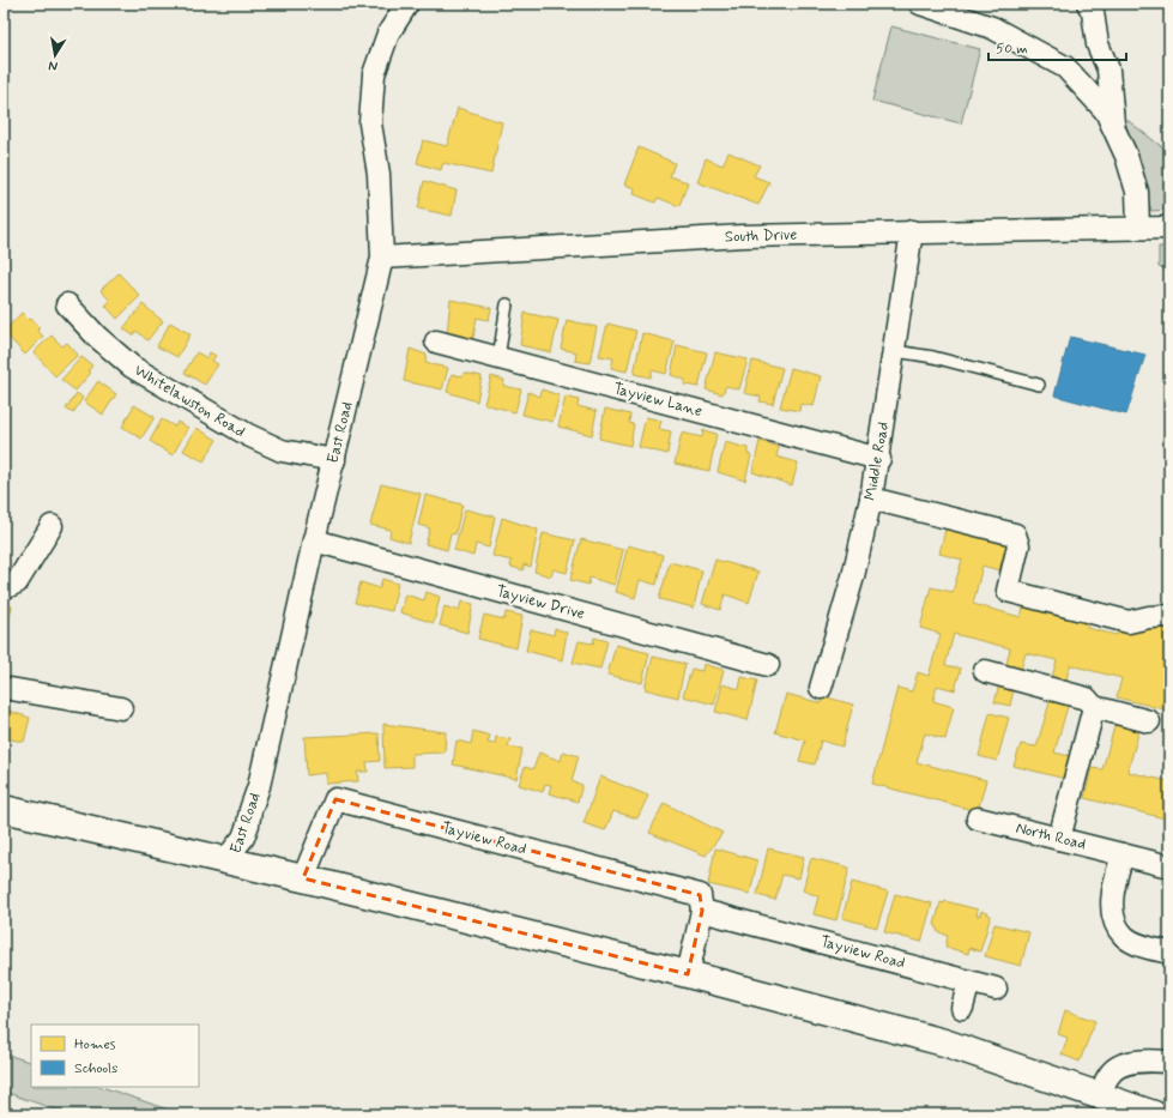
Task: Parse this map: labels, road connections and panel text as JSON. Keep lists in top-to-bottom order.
{
  "streets": {
    "street": [
      "South Drive",
      "Tayview Lane",
      "Whitelawston Road",
      "East Road",
      "Middle Road",
      "Tayview Drive",
      "North Road",
      "Tayview Road"
    ]
  },
  "crossings": [
    ["South Drive", "East Road"],
    ["South Drive", "Middle Road"],
    ["Tayview Lane", "Middle Road"],
    ["Whitelawston Road", "East Road"],
    ["East Road", "Tayview Drive"]
  ],
  "legend": ["Homes", "Schools"],
  "scale_bar": "50 m",
  "north": "bottom"
}
